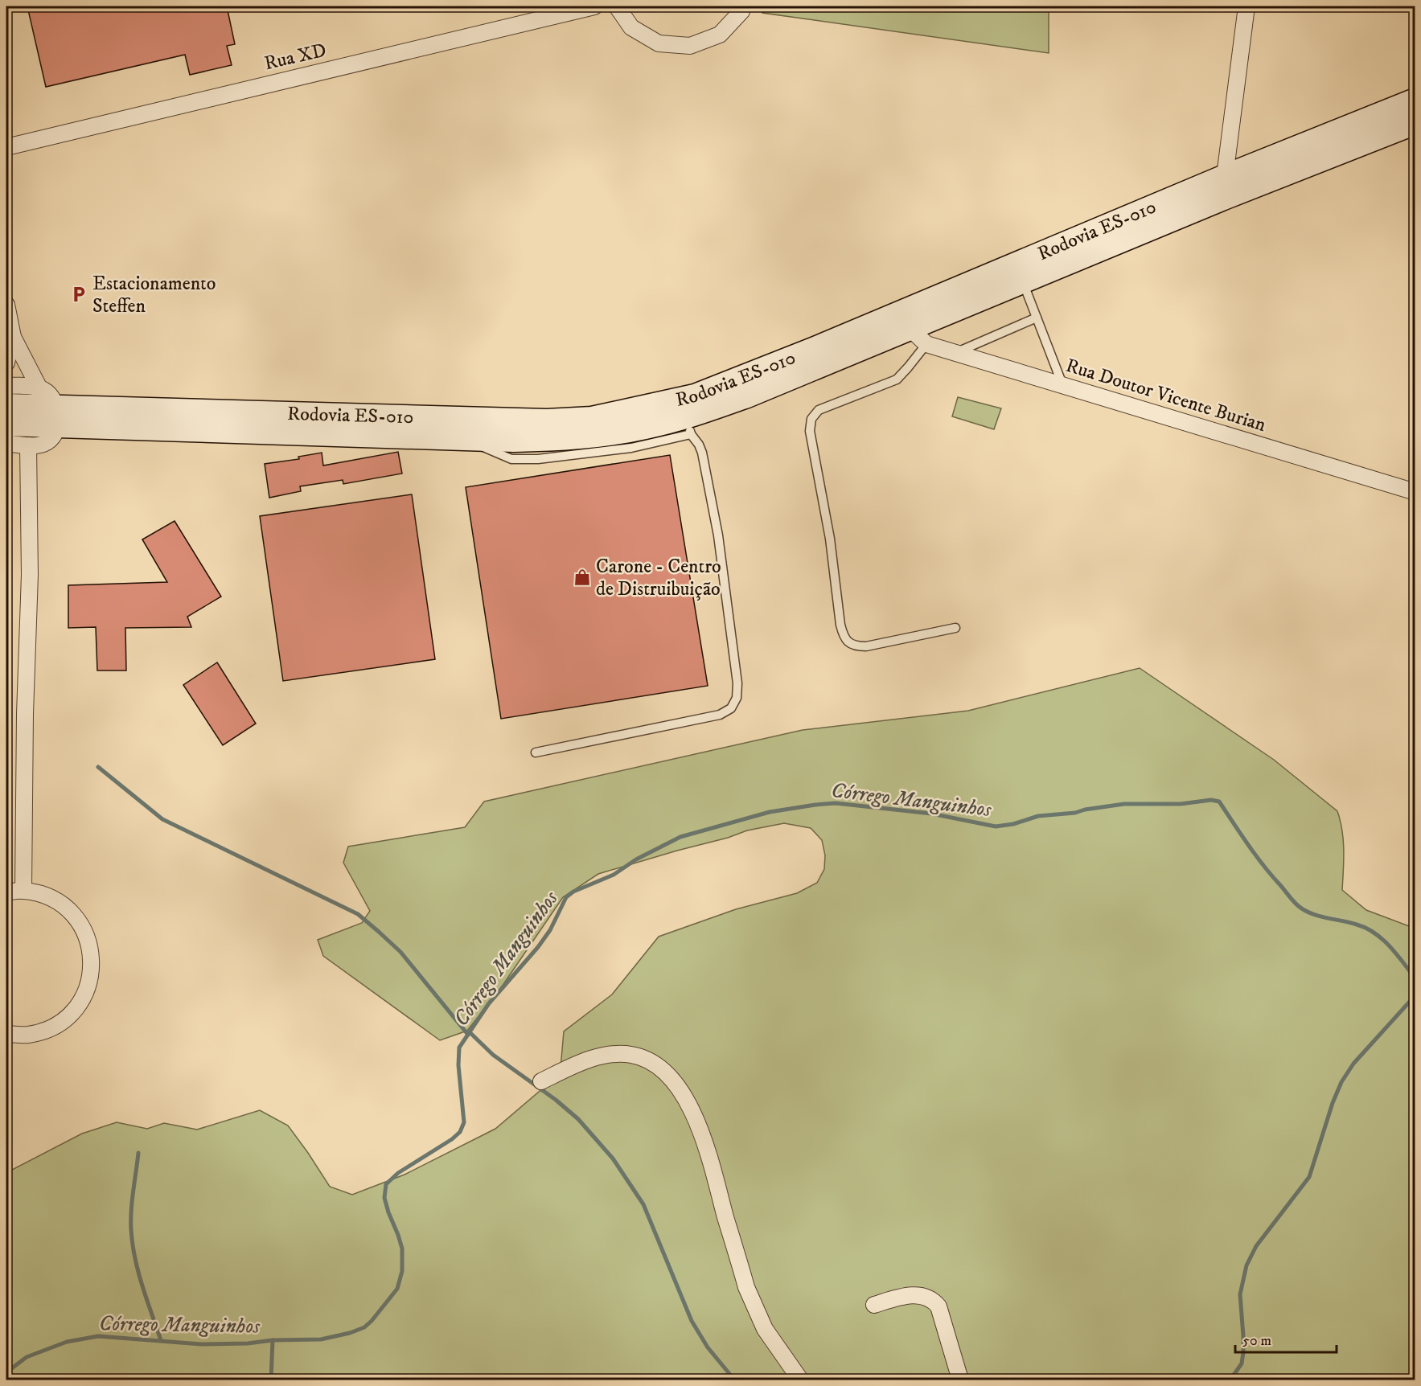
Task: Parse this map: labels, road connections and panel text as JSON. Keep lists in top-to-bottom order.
{
  "streets": {
    "main road": ["Rodovia ES-010"],
    "street": ["Rua XD", "Rua Doutor Vicente Burian"]
  },
  "crossings": [
    ["Rodovia ES-010", "Rua Doutor Vicente Burian"]
  ],
  "water": ["Córrego Manguinhos"],
  "places": {
    "parking": ["Estacionamento Steffen"],
    "shop": ["Carone - Centro de Distruibuição"]
  },
  "scale_bar": "50 m"
}
